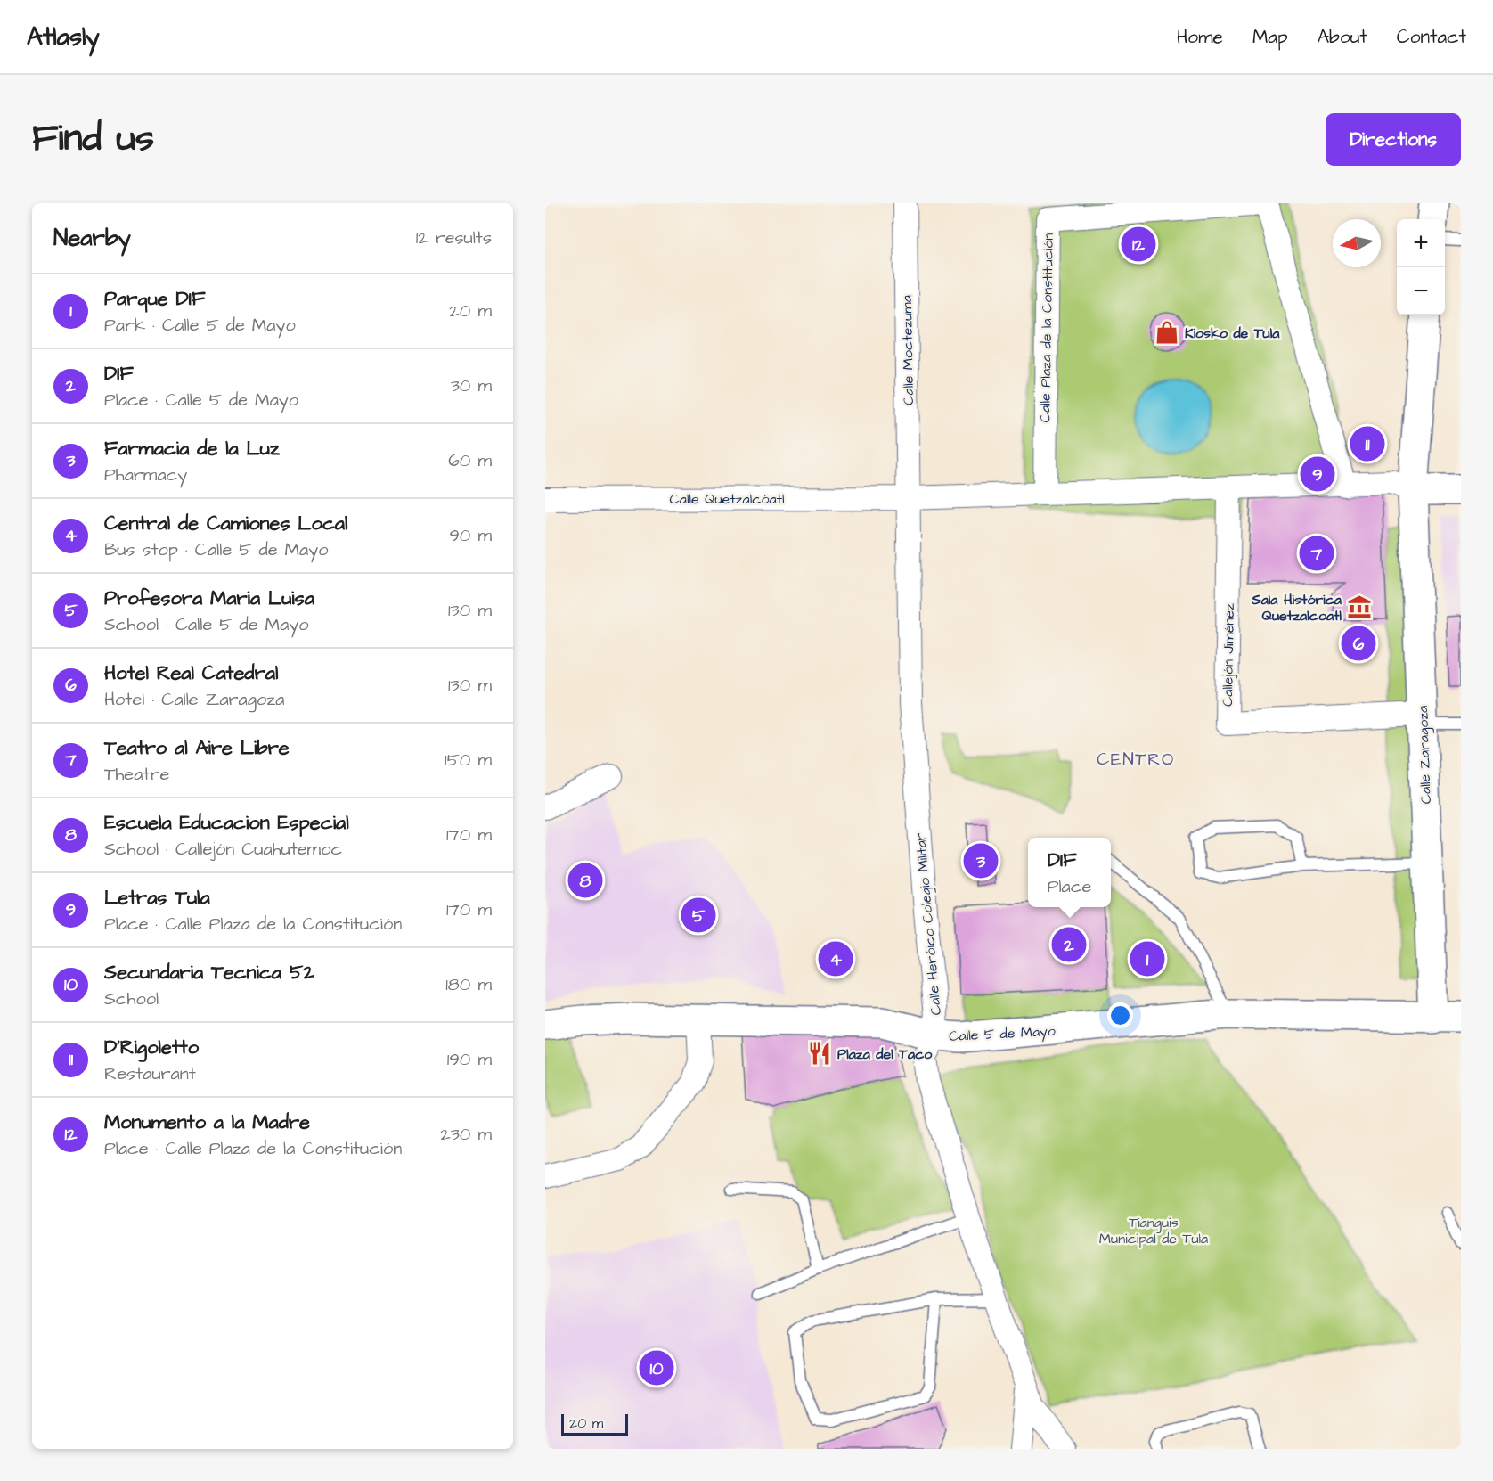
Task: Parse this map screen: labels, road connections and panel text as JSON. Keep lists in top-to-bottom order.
{
  "streets": {
    "street": [
      "Calle Plaza de la Constitución",
      "Calle Moctezuma",
      "Calle Quetzalcóatl",
      "Callejón Jiménez",
      "Calle Zaragoza",
      "Calle Heróico Colegio Militar",
      "Calle 5 de Mayo"
    ]
  },
  "crossings": [
    ["Calle Moctezuma", "Calle Quetzalcóatl"],
    ["Calle Moctezuma", "Calle Heróico Colegio Militar"],
    ["Calle Quetzalcóatl", "Calle Heróico Colegio Militar"],
    ["Callejón Jiménez", "Calle Zaragoza"],
    ["Calle Zaragoza", "Calle 5 de Mayo"],
    ["Calle Heróico Colegio Militar", "Calle 5 de Mayo"]
  ],
  "districts": ["CENTRO"],
  "parks": ["Tianguis Municipal de Tula"],
  "places": {
    "shop": ["Kiosko de Tula"],
    "museum": ["Sala Histórica Quetzalcoatl"],
    "restaurant": ["Plaza del Taco"]
  },
  "scale_bar": "20 m",
  "north": "left",
  "page": {
    "header": "Atlasly",
    "nav": [
      "Home",
      "Map",
      "About",
      "Contact"
    ],
    "title": "Find us",
    "buttons": "Directions",
    "heading": ["Nearby", "12 results"],
    "map_buttons": ["+", "−"],
    "pins": [
      "12",
      "11",
      "9",
      "7",
      "6",
      "3",
      "8",
      "5",
      "2",
      "1",
      "4",
      "10"
    ],
    "list": [
      {
        "mark": "1",
        "name": "Parque DIF",
        "note": "Park · Calle 5 de Mayo",
        "value": "20 m"
      },
      {
        "mark": "2",
        "name": "DIF",
        "note": "Place · Calle 5 de Mayo",
        "value": "30 m"
      },
      {
        "mark": "3",
        "name": "Farmacia de la Luz",
        "note": "Pharmacy",
        "value": "60 m"
      },
      {
        "mark": "4",
        "name": "Central de Camiones Local",
        "note": "Bus stop · Calle 5 de Mayo",
        "value": "90 m"
      },
      {
        "mark": "5",
        "name": "Profesora Maria Luisa",
        "note": "School · Calle 5 de Mayo",
        "value": "130 m"
      },
      {
        "mark": "6",
        "name": "Hotel Real Catedral",
        "note": "Hotel · Calle Zaragoza",
        "value": "130 m"
      },
      {
        "mark": "7",
        "name": "Teatro al Aire Libre",
        "note": "Theatre",
        "value": "150 m"
      },
      {
        "mark": "8",
        "name": "Escuela Educacion Especial",
        "note": "School · Callejón Cuahutemoc",
        "value": "170 m"
      },
      {
        "mark": "9",
        "name": "Letras Tula",
        "note": "Place · Calle Plaza de la Constitución",
        "value": "170 m"
      },
      {
        "mark": "10",
        "name": "Secundaria Tecnica 52",
        "note": "School",
        "value": "180 m"
      },
      {
        "mark": "11",
        "name": "D'Rigoletto",
        "note": "Restaurant",
        "value": "190 m"
      },
      {
        "mark": "12",
        "name": "Monumento a la Madre",
        "note": "Place · Calle Plaza de la Constitución",
        "value": "230 m"
      }
    ],
    "popup": ["DIF", "Place"],
    "scale": "20 m"
  }
}
